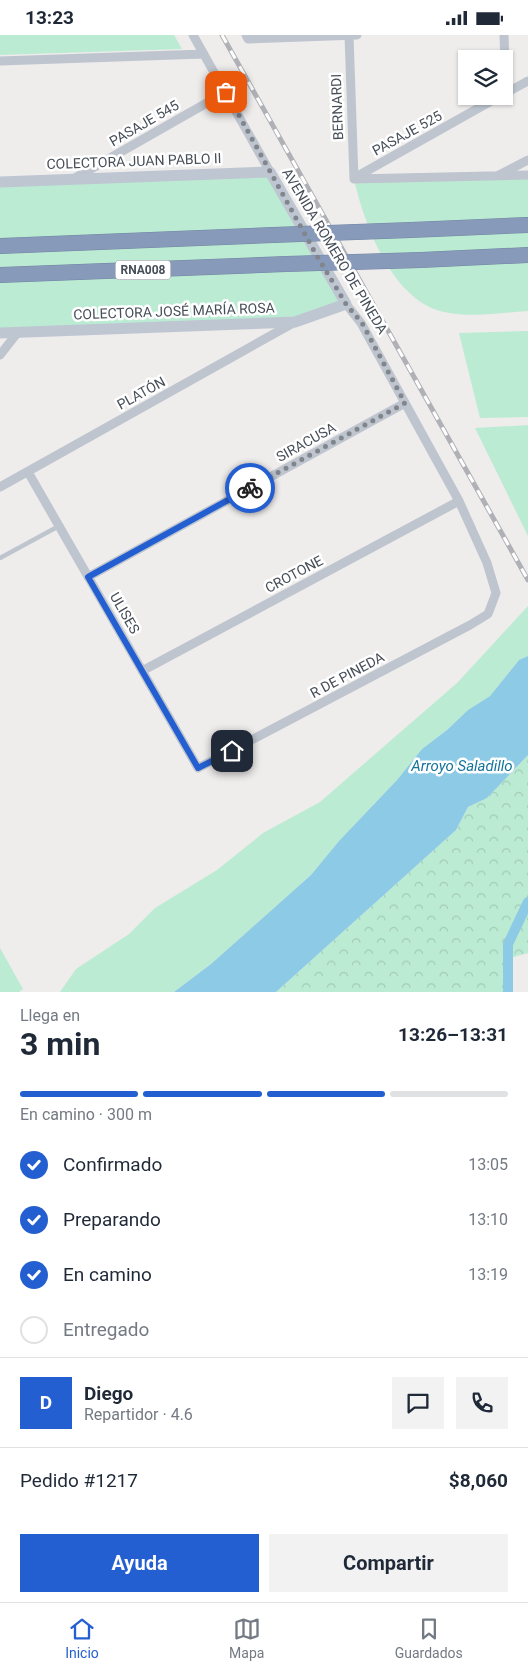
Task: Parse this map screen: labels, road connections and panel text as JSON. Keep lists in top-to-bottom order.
{
  "streets": {
    "highway": ["RNA008"],
    "main road": ["COLECTORA JUAN PABLO II", "AVENIDA ROMERO DE PINEDA", "COLECTORA JOSÉ MARÍA ROSA"],
    "street": [
      "BERNARDI",
      "PASAJE 545",
      "PASAJE 525",
      "PLATÓN",
      "SIRACUSA",
      "CROTONE",
      "ULISES",
      "R DE PINEDA"
    ]
  },
  "crossings": [
    ["BERNARDI", "PASAJE 525"],
    ["PASAJE 545", "COLECTORA JUAN PABLO II"],
    ["PASAJE 545", "AVENIDA ROMERO DE PINEDA"],
    ["COLECTORA JUAN PABLO II", "AVENIDA ROMERO DE PINEDA"],
    ["AVENIDA ROMERO DE PINEDA", "COLECTORA JOSÉ MARÍA ROSA"],
    ["AVENIDA ROMERO DE PINEDA", "SIRACUSA"],
    ["AVENIDA ROMERO DE PINEDA", "CROTONE"],
    ["AVENIDA ROMERO DE PINEDA", "R DE PINEDA"],
    ["COLECTORA JOSÉ MARÍA ROSA", "PLATÓN"],
    ["PLATÓN", "ULISES"],
    ["SIRACUSA", "ULISES"],
    ["CROTONE", "ULISES"],
    ["ULISES", "R DE PINEDA"]
  ],
  "water": ["Arroyo Saladillo"],
  "page": {
    "status": "13:23",
    "heading": ["3 min", "Llega en", "13:26–13:31"],
    "panel": [
      "Diego",
      "Repartidor · 4.6",
      "Pedido #1217",
      "$8,060"
    ],
    "bar": "En camino · 300 m",
    "list": [
      ["Confirmado", "13:05"],
      ["Preparando", "13:10"],
      ["En camino", "13:19"],
      "Entregado"
    ],
    "round": "D",
    "buttons": ["Ayuda", "Compartir"],
    "tabs": ["Inicio", "Mapa", "Guardados"]
  }
}
